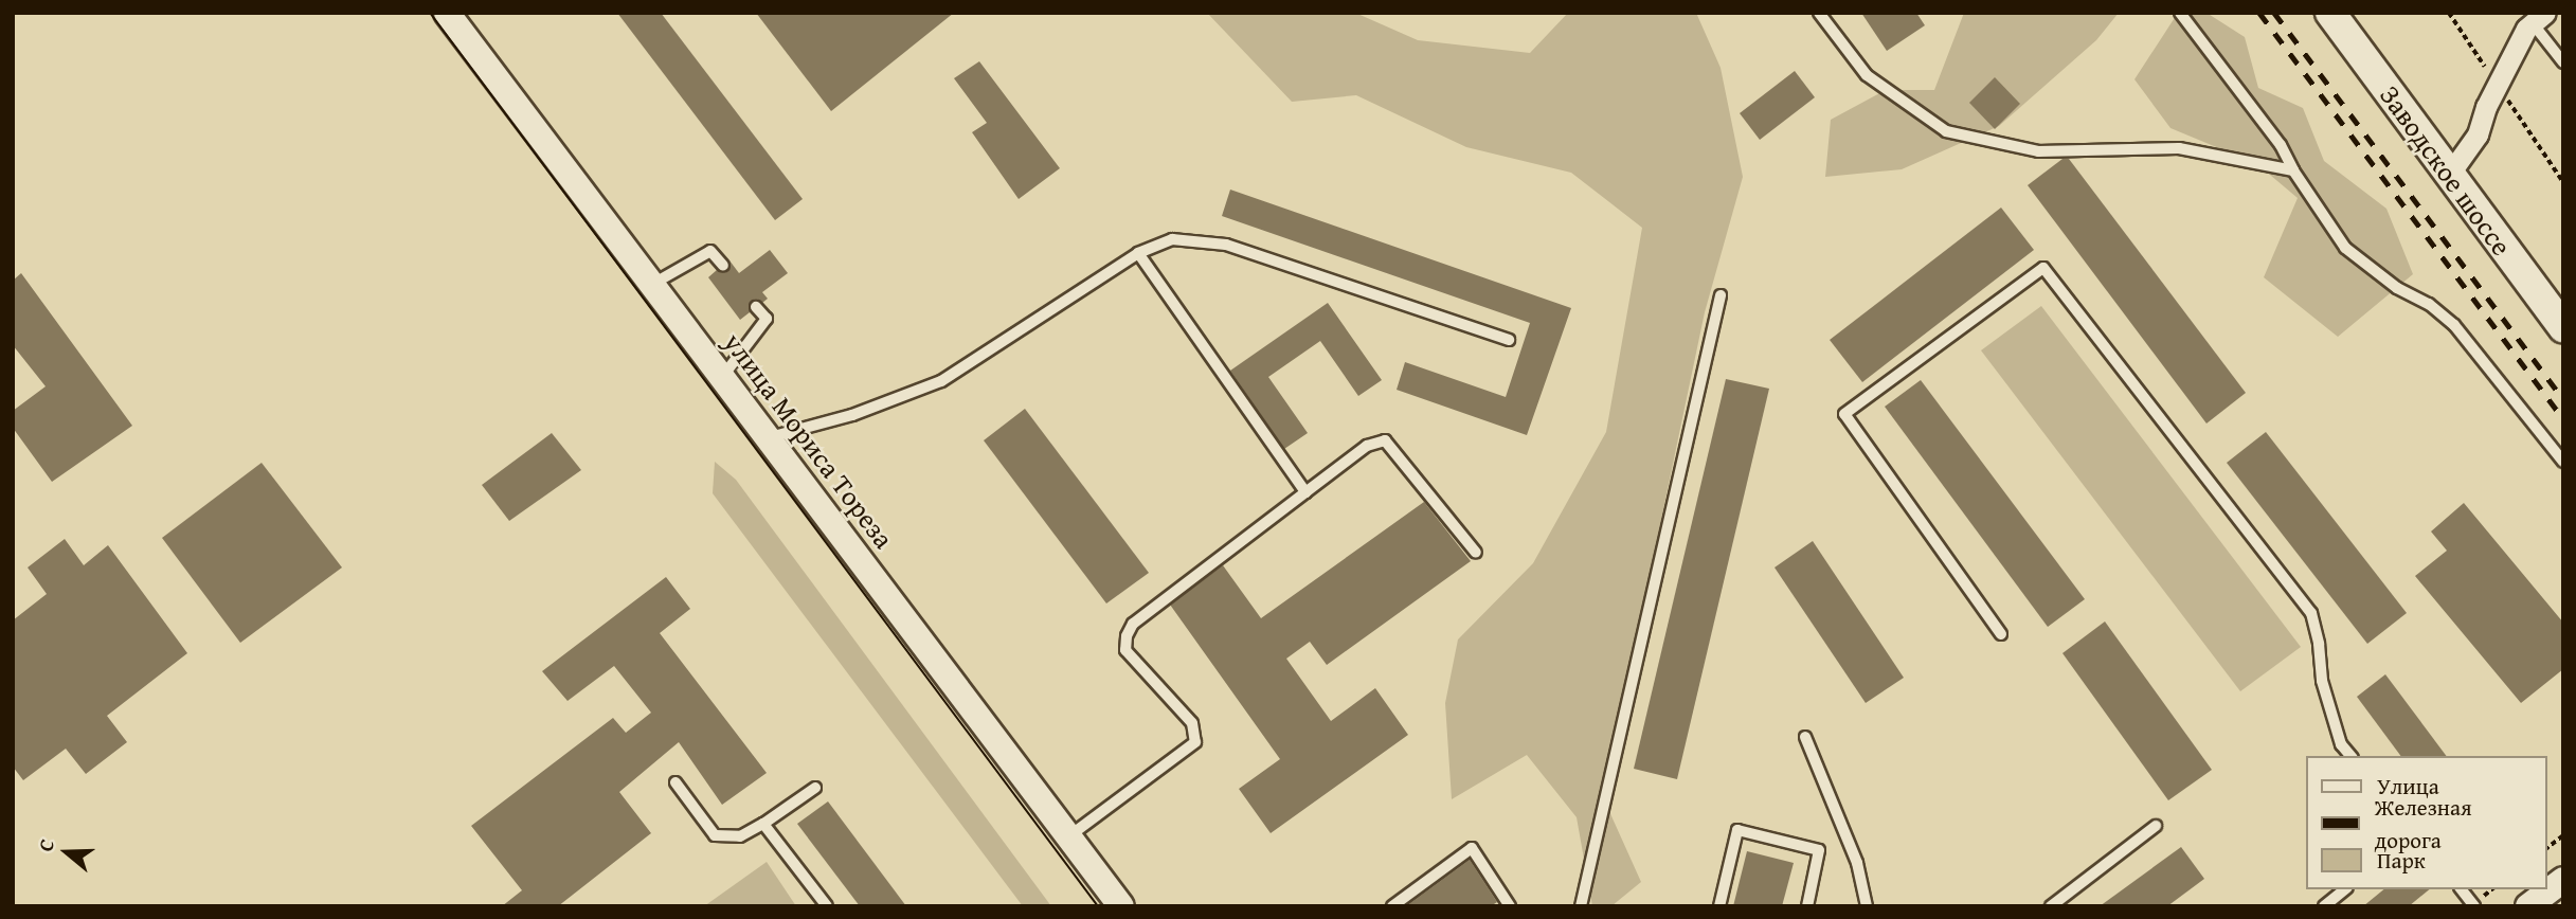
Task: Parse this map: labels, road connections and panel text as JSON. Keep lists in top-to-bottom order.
{
  "streets": {
    "main road": ["Заводское шоссе"],
    "street": ["улица Мориса Тореза"]
  },
  "legend": ["Улица", "Железная дорога", "Парк"],
  "north": "left"
}
